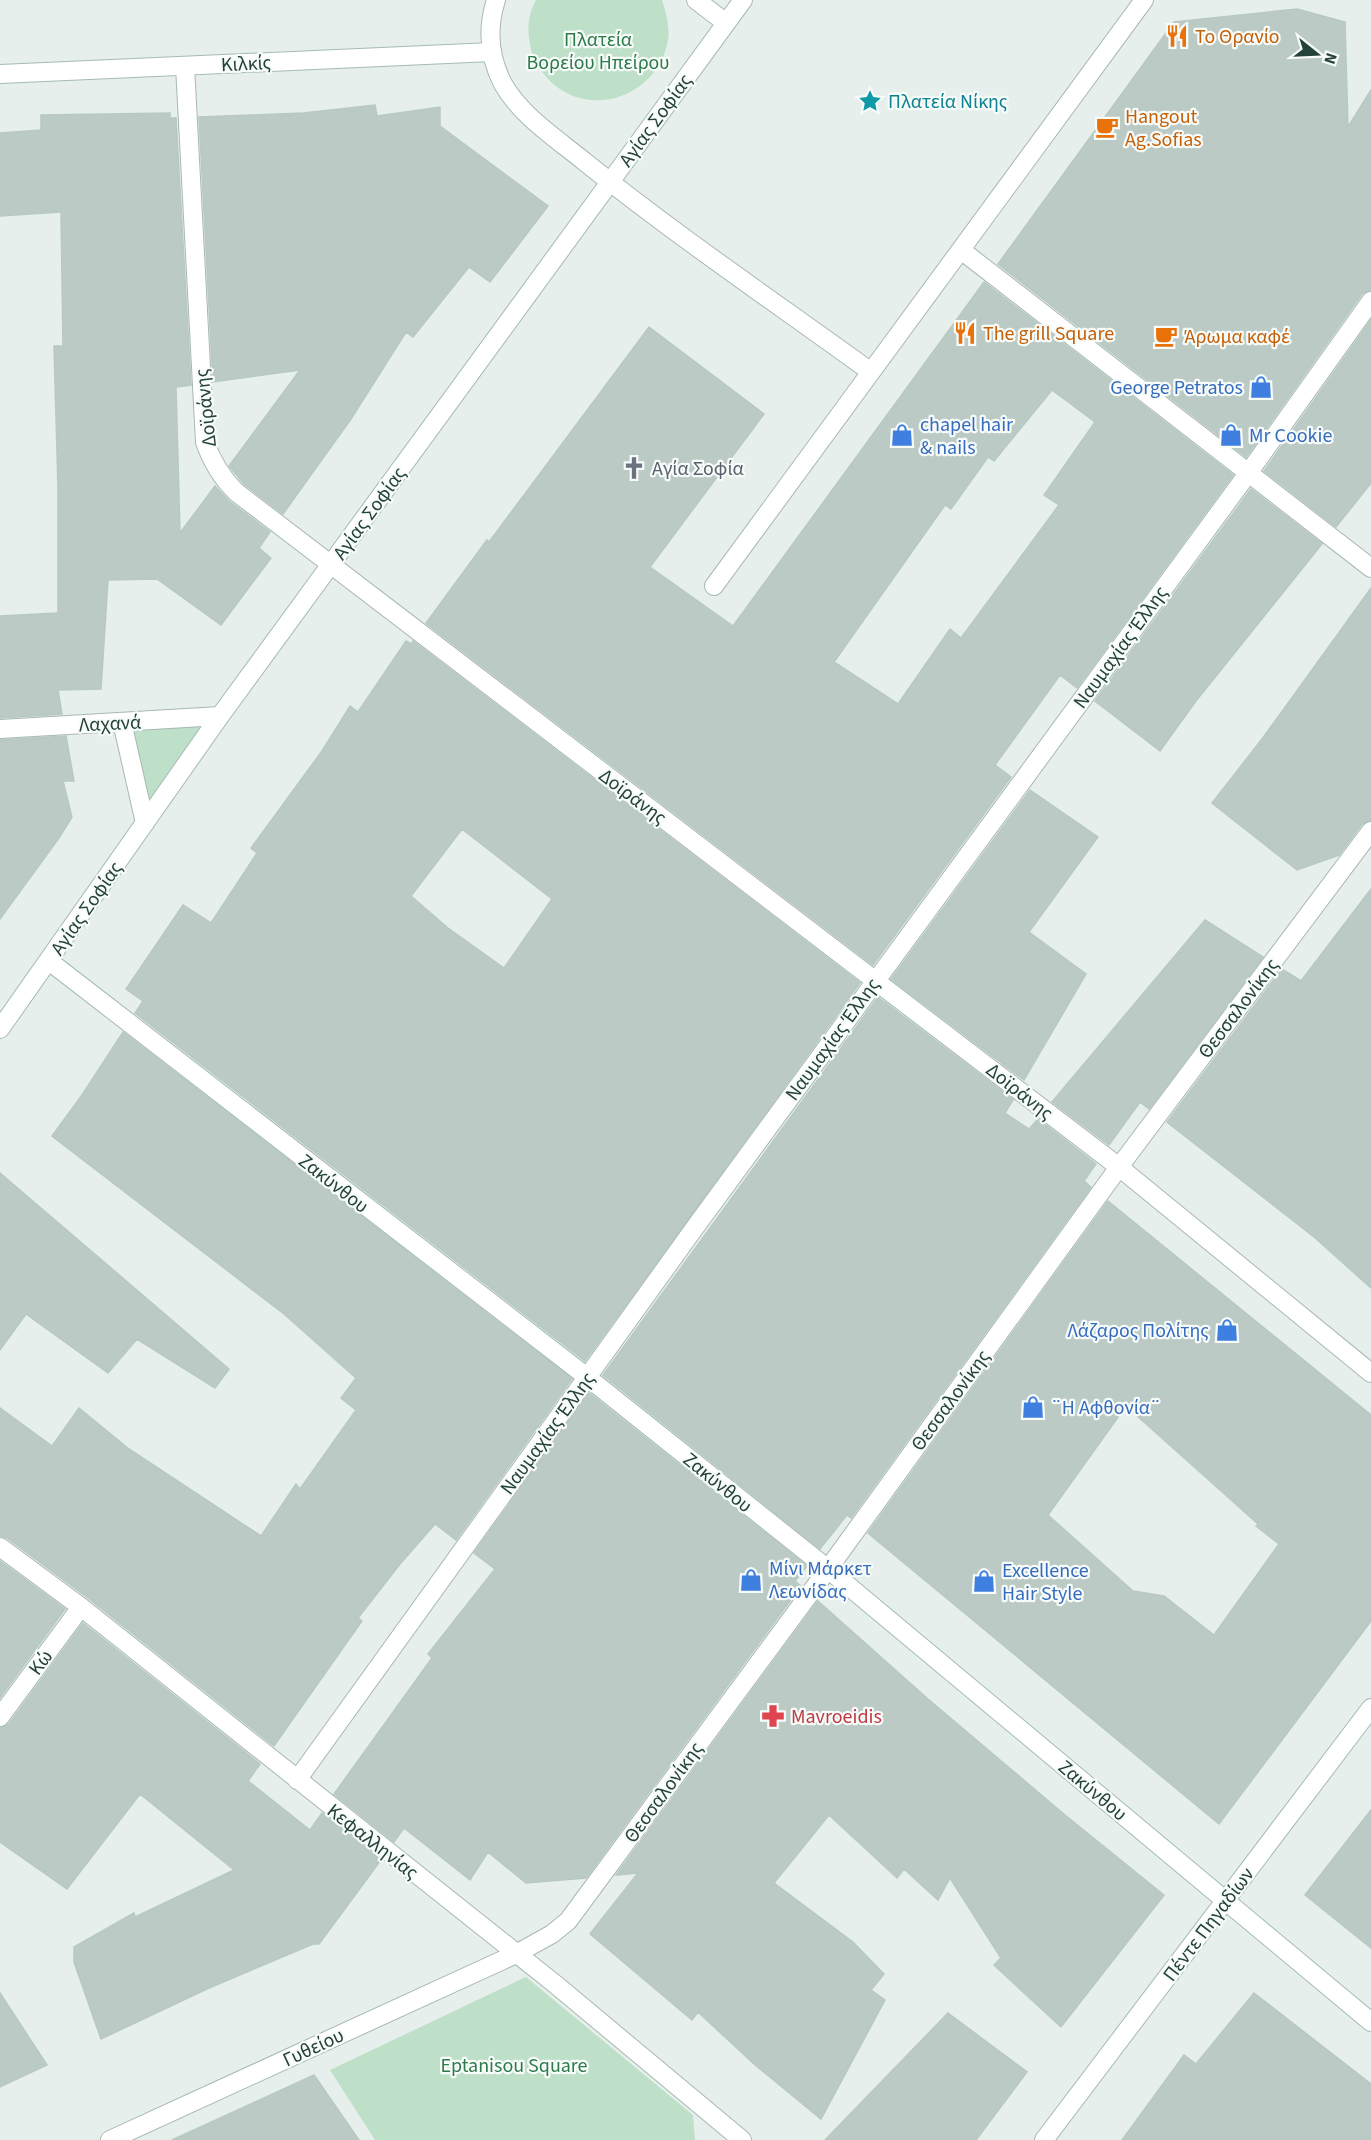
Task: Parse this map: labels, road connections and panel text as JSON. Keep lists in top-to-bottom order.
{
  "streets": {
    "street": [
      "Κιλκίς",
      "Αγίας Σοφίας",
      "Δοϊράνης",
      "Ναυμαχίας Έλλης",
      "Λαχανά",
      "Θεσσαλονίκης",
      "Ζακύνθου",
      "Κώ",
      "Κεφαλληνίας",
      "Πέντε Πηγαδίων",
      "Γυθείου"
    ]
  },
  "crossings": [
    ["Κιλκίς", "Δοϊράνης"],
    ["Αγίας Σοφίας", "Δοϊράνης"],
    ["Αγίας Σοφίας", "Λαχανά"],
    ["Αγίας Σοφίας", "Ζακύνθου"],
    ["Δοϊράνης", "Ναυμαχίας Έλλης"],
    ["Δοϊράνης", "Θεσσαλονίκης"],
    ["Ναυμαχίας Έλλης", "Ζακύνθου"],
    ["Ναυμαχίας Έλλης", "Κεφαλληνίας"],
    ["Θεσσαλονίκης", "Ζακύνθου"],
    ["Θεσσαλονίκης", "Κεφαλληνίας"],
    ["Θεσσαλονίκης", "Γυθείου"],
    ["Ζακύνθου", "Πέντε Πηγαδίων"],
    ["Κώ", "Κεφαλληνίας"],
    ["Κεφαλληνίας", "Γυθείου"]
  ],
  "parks": ["Πλατεία Βορείου Ηπείρου", "Eptanisou Square"],
  "places": {
    "restaurant": ["Το Θρανίο", "The grill Square"],
    "place": ["Πλατεία Νίκης"],
    "cafe": ["Hangout Ag.Sofias", "Άρωμα καφέ"],
    "shop": [
      "George Petratos",
      "chapel hair & nails",
      "Mr Cookie",
      "Λάζαρος Πολίτης",
      "¨Η Αφθονία¨",
      "Μίνι Μάρκετ Λεωνίδας",
      "Excellence Hair Style"
    ],
    "church": ["Αγία Σοφία"],
    "pharmacy": ["Mavroeidis"]
  },
  "north": "right"
}
